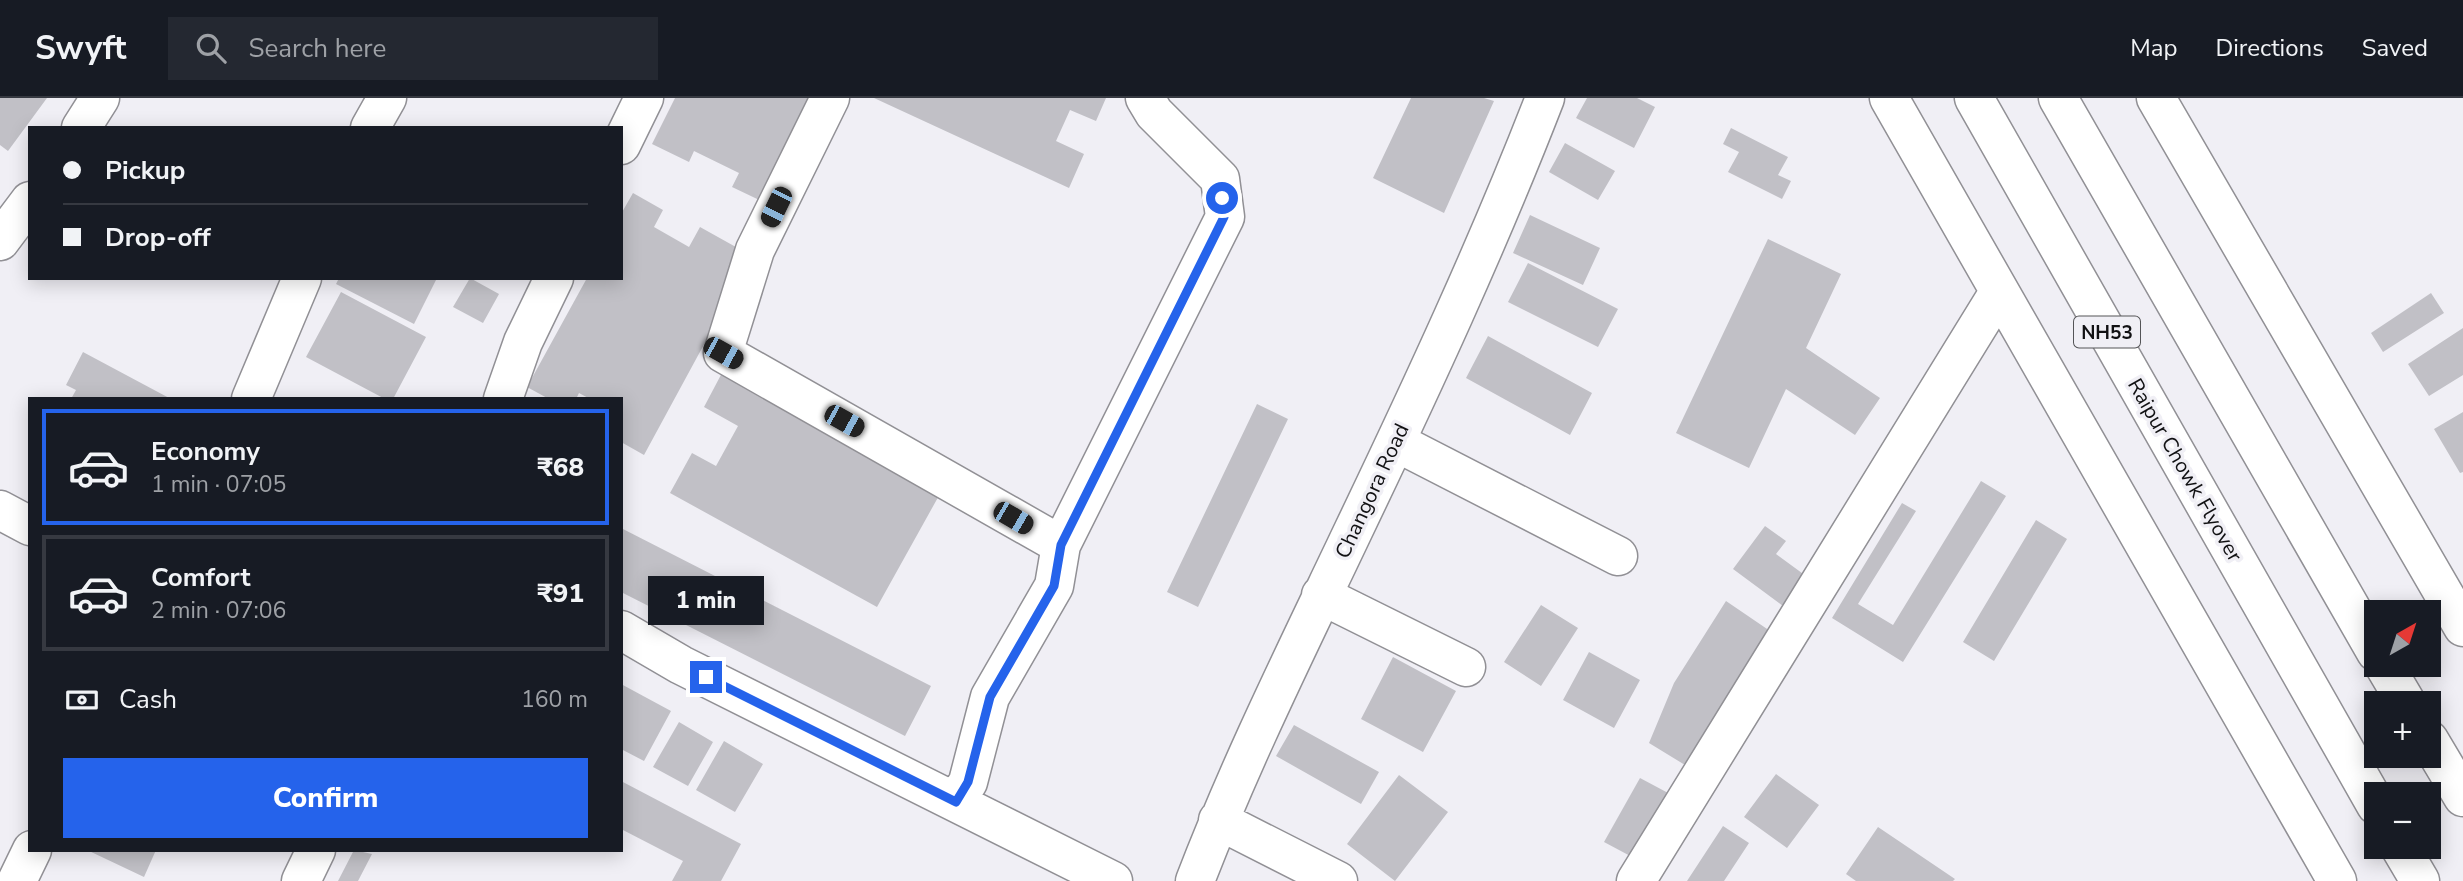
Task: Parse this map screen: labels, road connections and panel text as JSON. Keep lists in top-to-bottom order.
{
  "streets": {
    "main road": ["NH53", "Raipur Chowk Flyover", "Changora Road"]
  },
  "north": "top right",
  "page": {
    "header": "Swyft",
    "search": "Search here",
    "nav": ["Map", "Directions", "Saved"],
    "banner": ["Pickup", "Drop-off"],
    "list": [
      {
        "name": "Economy",
        "note": "1 min · 07:05",
        "value": "₹68"
      },
      {
        "name": "Comfort",
        "note": "2 min · 07:06",
        "value": "₹91"
      }
    ],
    "bubble": "1 min",
    "map_buttons": ["+", "−"],
    "pay": ["Cash", "160 m"],
    "buttons": "Confirm"
  }
}
